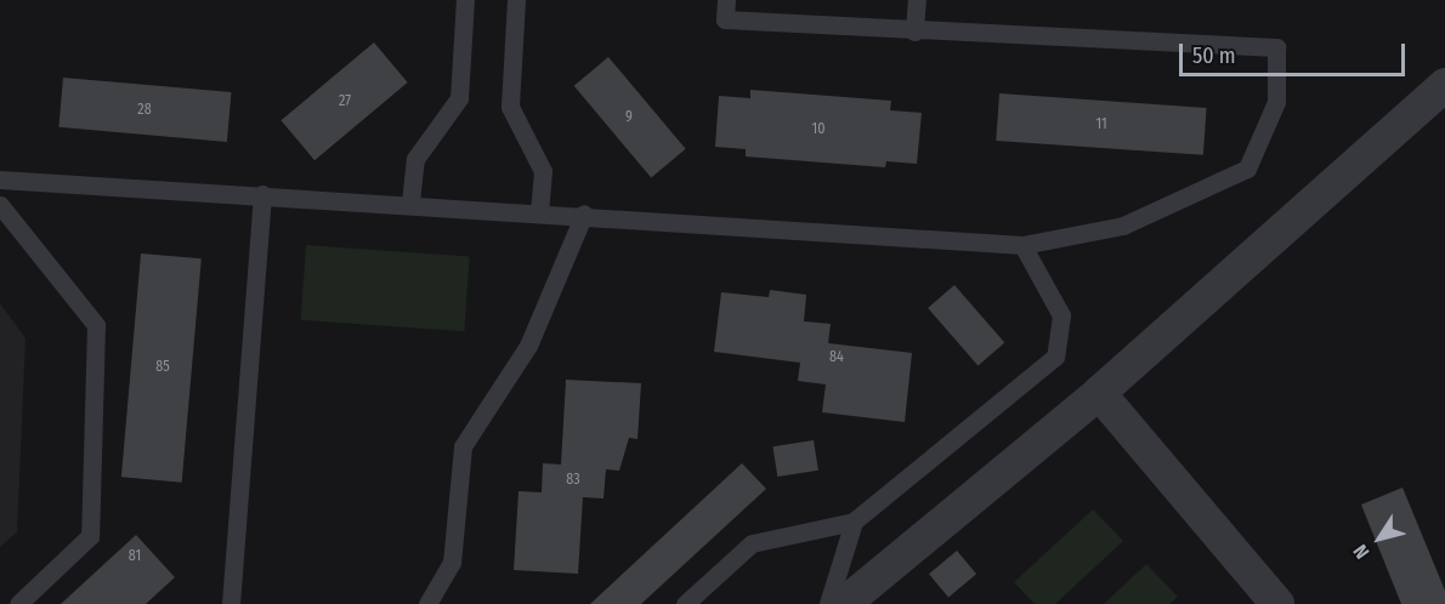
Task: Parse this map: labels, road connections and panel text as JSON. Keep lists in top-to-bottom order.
{
  "house_numbers": [
    "27",
    "28",
    "9",
    "11",
    "10",
    "84",
    "85",
    "83",
    "81"
  ],
  "scale_bar": "50 m",
  "north": "bottom left"
}
